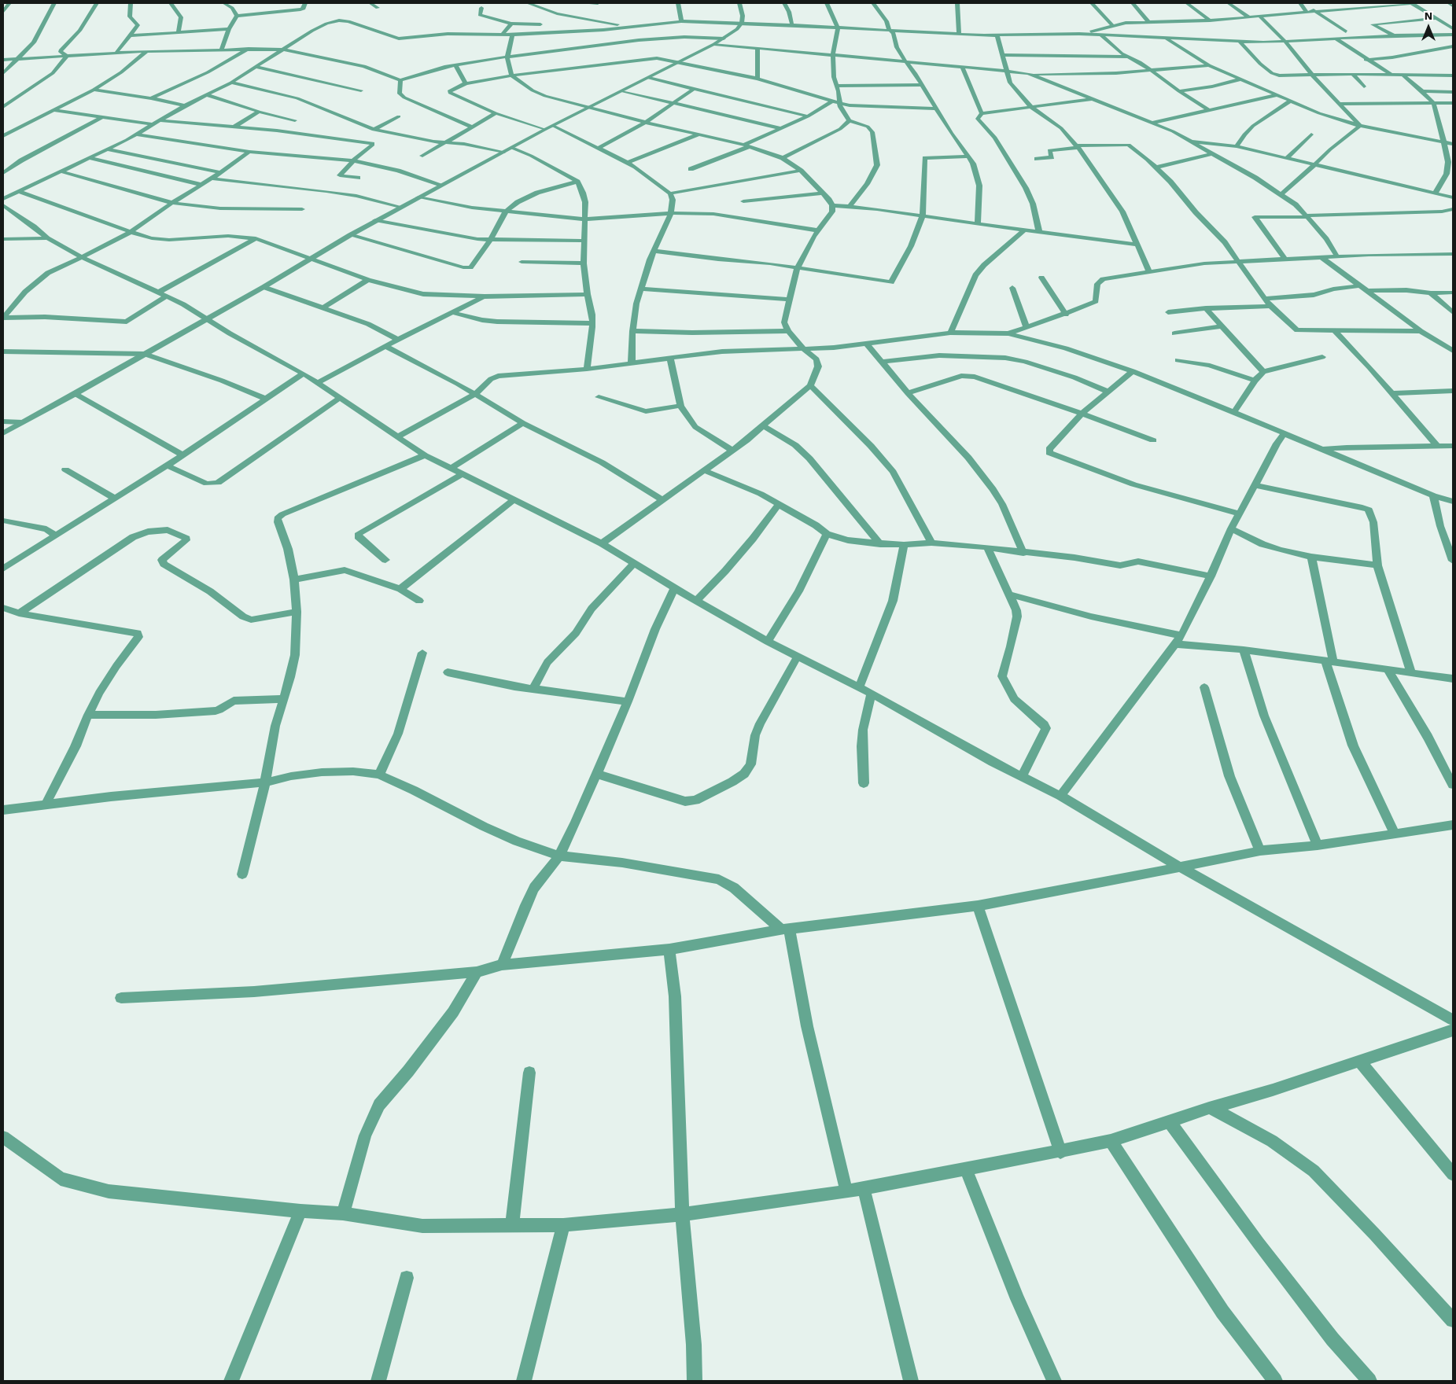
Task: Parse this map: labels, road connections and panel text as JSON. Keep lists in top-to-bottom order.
{
  "north": "top"
}
